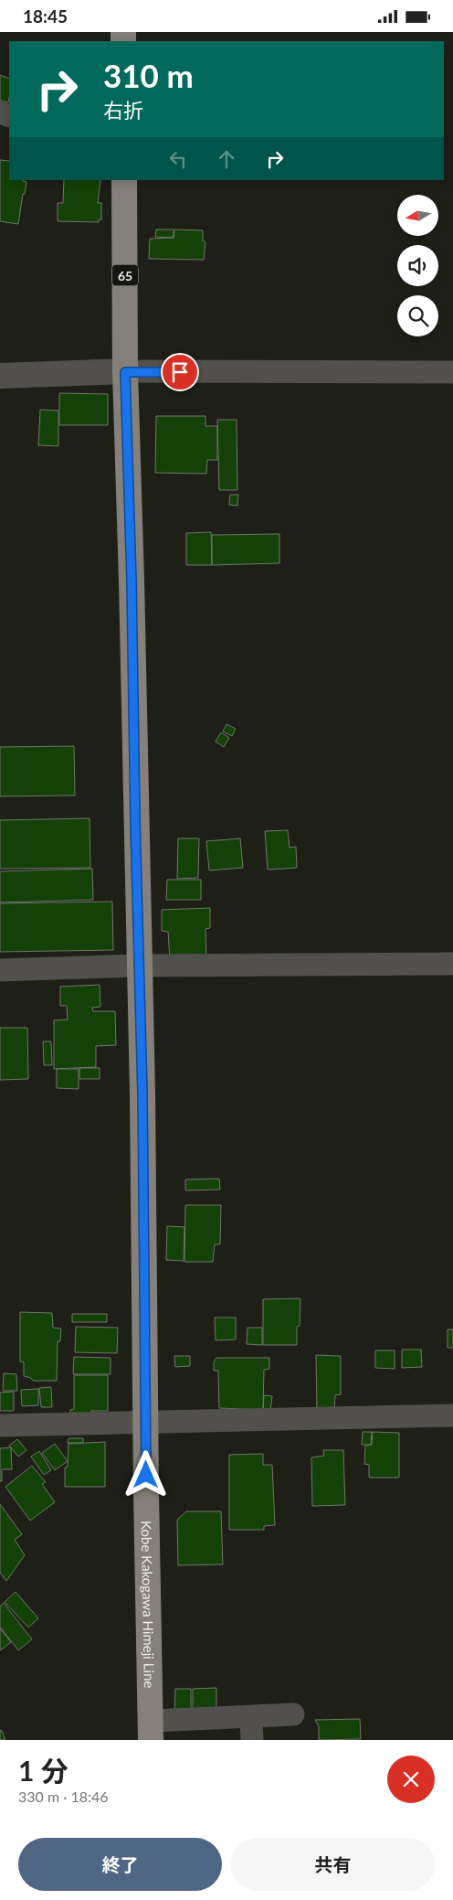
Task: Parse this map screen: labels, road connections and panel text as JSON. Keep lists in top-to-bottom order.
{
  "streets": {
    "main road": ["65", "Kobe Kakogawa Himeji Line"]
  },
  "north": "left",
  "page": {
    "status": "18:45",
    "turn": ["310 m", "右折"],
    "heading": ["1 分", "330 m · 18:46"],
    "buttons": ["終了", "共有"]
  }
}
